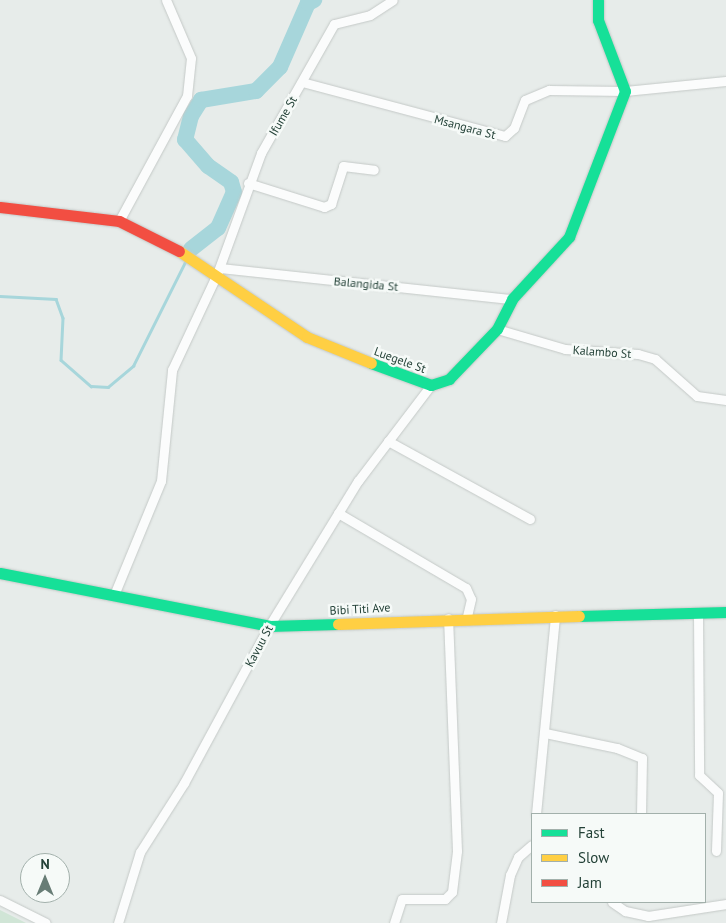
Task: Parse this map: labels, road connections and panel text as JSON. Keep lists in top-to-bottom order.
{
  "streets": {
    "street": [
      "Ifume St",
      "Msangara St",
      "Balangida St",
      "Kalambo St",
      "Luegele St",
      "Bibi Titi Ave",
      "Kavuu St"
    ]
  },
  "crossings": [
    ["Ifume St", "Msangara St"],
    ["Ifume St", "Balangida St"],
    ["Ifume St", "Luegele St"],
    ["Ifume St", "Bibi Titi Ave"],
    ["Msangara St", "Luegele St"],
    ["Balangida St", "Luegele St"],
    ["Kalambo St", "Luegele St"],
    ["Luegele St", "Kavuu St"],
    ["Bibi Titi Ave", "Kavuu St"]
  ],
  "legend": ["Fast", "Slow", "Jam"],
  "north": "top"
}
